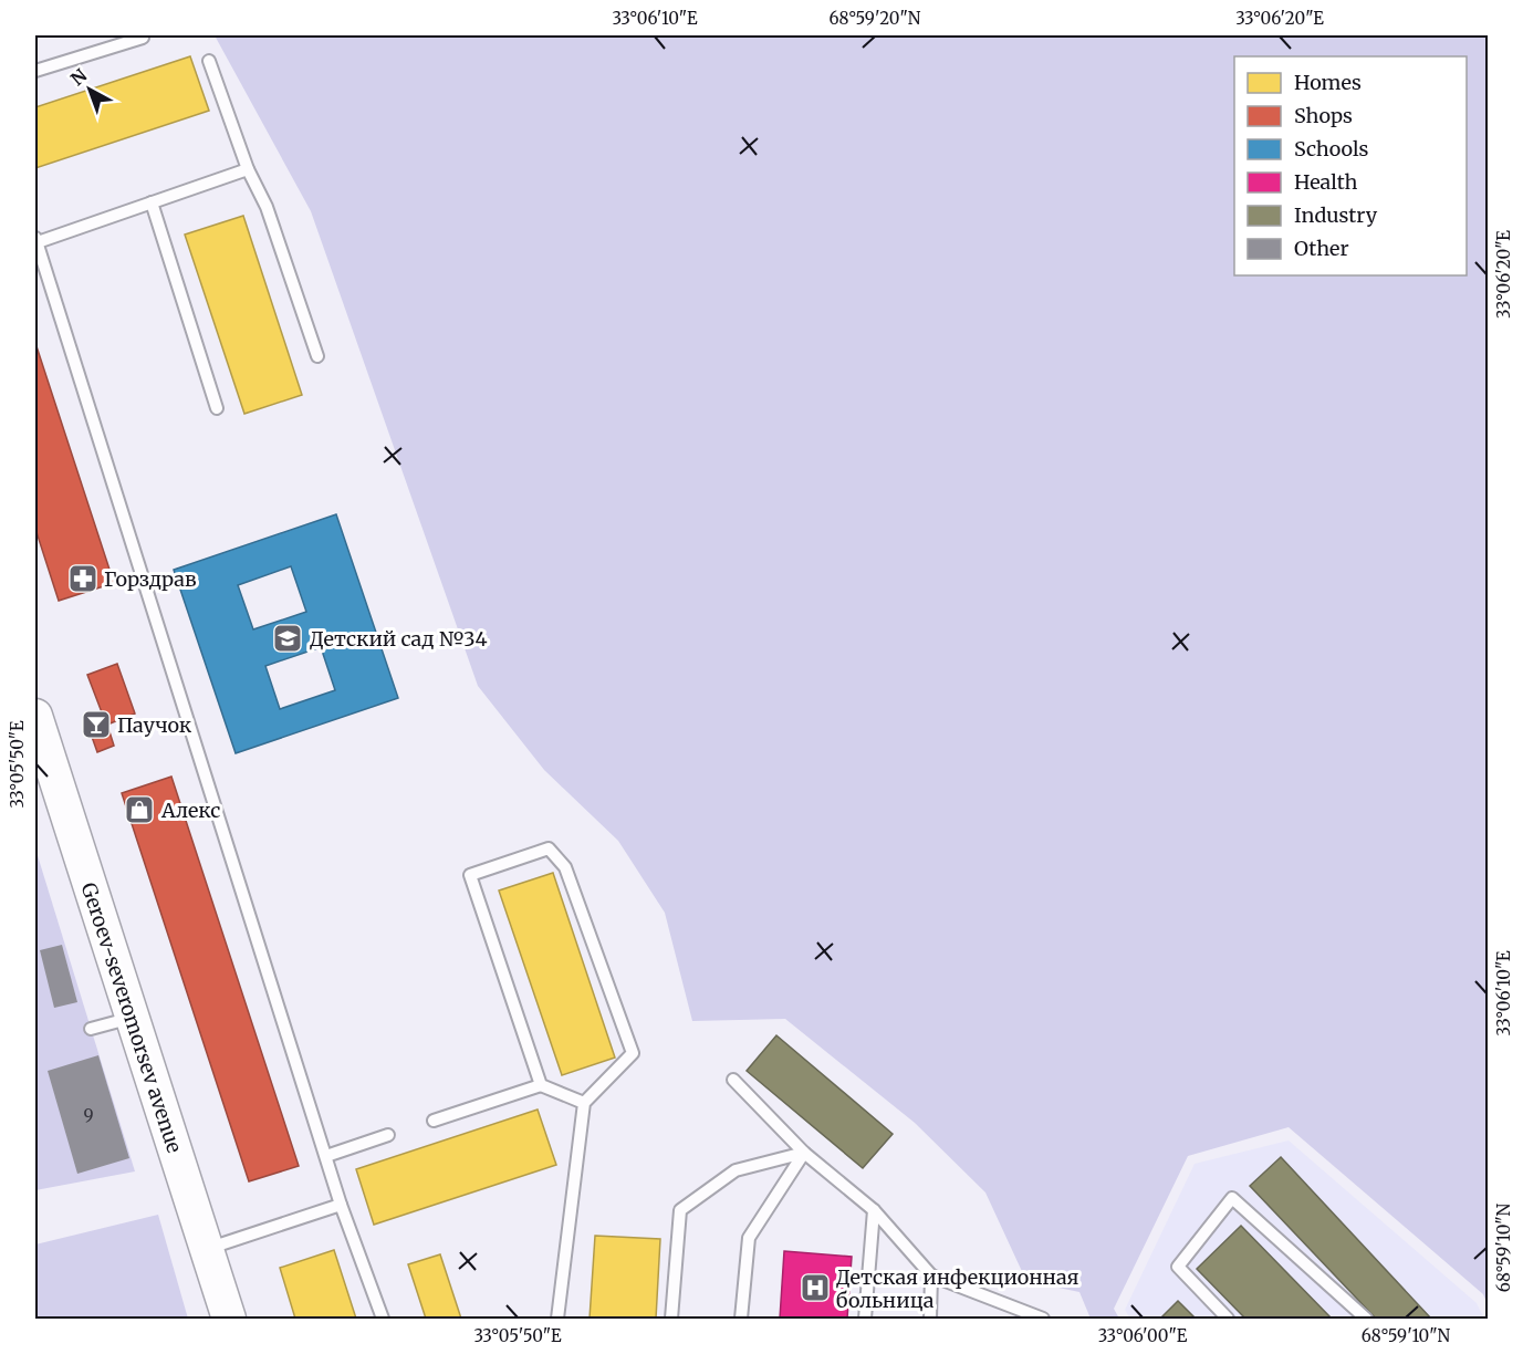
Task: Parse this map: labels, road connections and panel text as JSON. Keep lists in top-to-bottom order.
{
  "streets": {
    "street": ["Geroev-severomorsev avenue"]
  },
  "places": {
    "pharmacy": ["Горздрав"],
    "school or university": ["Детский сад №34"],
    "bar": ["Паучок"],
    "shop": ["Алекс"],
    "hospital": ["Детская инфекционная больница"]
  },
  "house_numbers": ["9"],
  "legend": [
    "Homes",
    "Shops",
    "Schools",
    "Health",
    "Industry",
    "Other"
  ],
  "north": "top left",
  "coordinates": [
    "33°06'10\"E",
    "68°59'20\"N",
    "33°06'20\"E",
    "33°05'50\"E",
    "68°59'10\"N",
    "33°06'00\"E"
  ]
}
